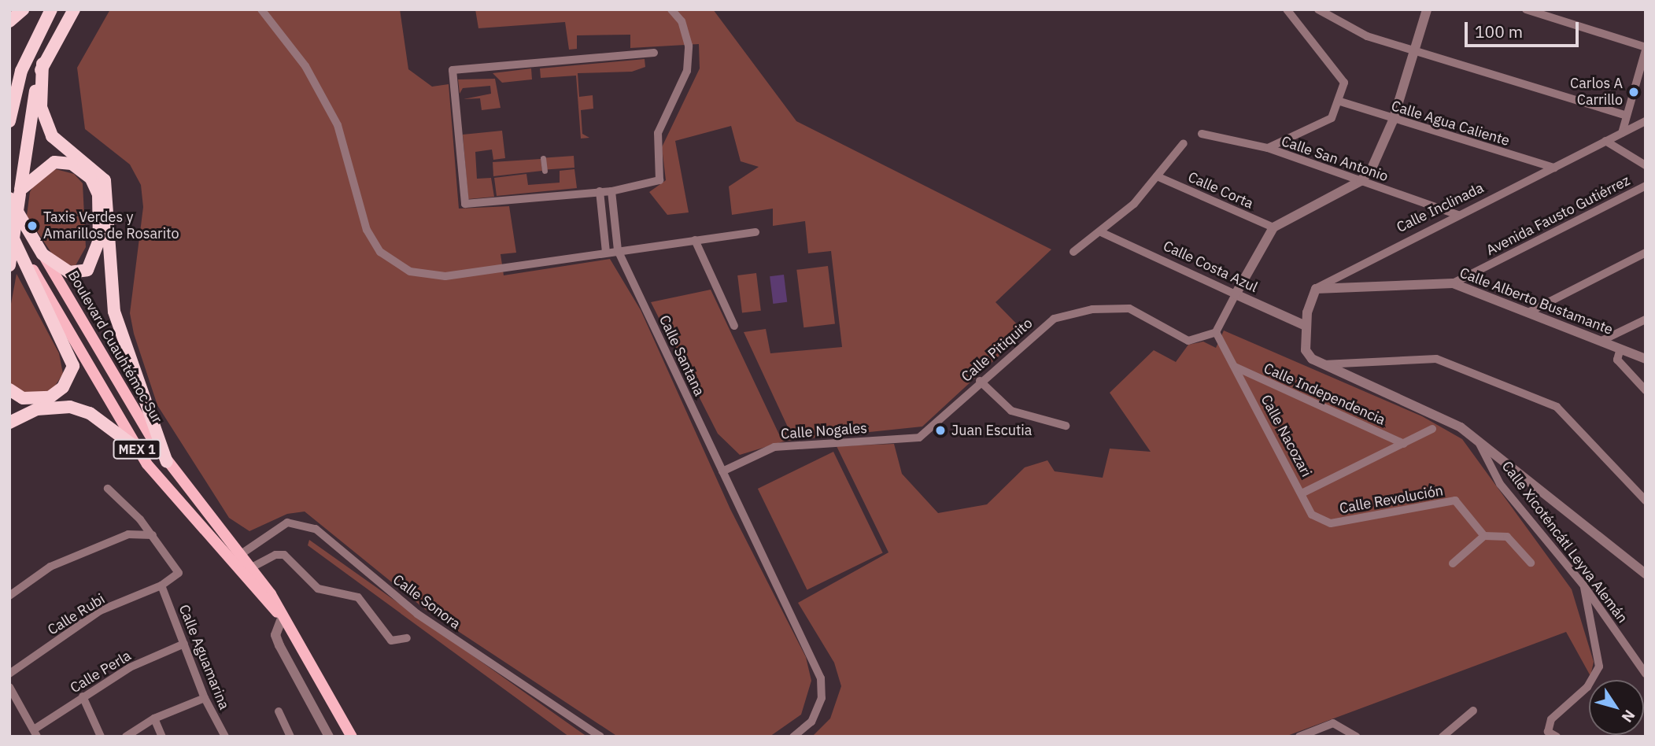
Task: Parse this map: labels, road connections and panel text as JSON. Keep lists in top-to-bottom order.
{
  "streets": {
    "highway": ["Boulevard Cuauhtémoc Sur", "MEX 1"],
    "street": [
      "Calle Agua Caliente",
      "Calle San Antonio",
      "Calle Corta",
      "Calle Inclinada",
      "Avenida Fausto Gutiérrez",
      "Calle Costa Azul",
      "Calle Alberto Bustamante",
      "Calle Pitiquito",
      "Calle Santana",
      "Calle Independencia",
      "Calle Nogales",
      "Calle Nacozari",
      "Calle Revolución",
      "Calle Xicoténcátl Leyva Alemán",
      "Calle Sonora",
      "Calle Rubi",
      "Calle Aguamarina",
      "Calle Perla"
    ]
  },
  "crossings": [
    ["Calle Agua Caliente", "Calle Inclinada"],
    ["Calle San Antonio", "Calle Inclinada"],
    ["Calle Inclinada", "Calle Alberto Bustamante"],
    ["Avenida Fausto Gutiérrez", "Calle Alberto Bustamante"],
    ["Boulevard Cuauhtémoc Sur", "Calle Sonora"],
    ["Calle Pitiquito", "Calle Nogales"],
    ["Calle Pitiquito", "Calle Nacozari"],
    ["Calle Santana", "Calle Nogales"],
    ["Calle Independencia", "Calle Nacozari"],
    ["Calle Nacozari", "Calle Revolución"],
    ["Calle Rubi", "Calle Aguamarina"],
    ["Calle Aguamarina", "Calle Perla"]
  ],
  "places": ["Carlos A Carrillo", "Taxis Verdes y Amarillos de Rosarito", "Juan Escutia"],
  "scale_bar": "100 m",
  "north": "bottom right"
}
